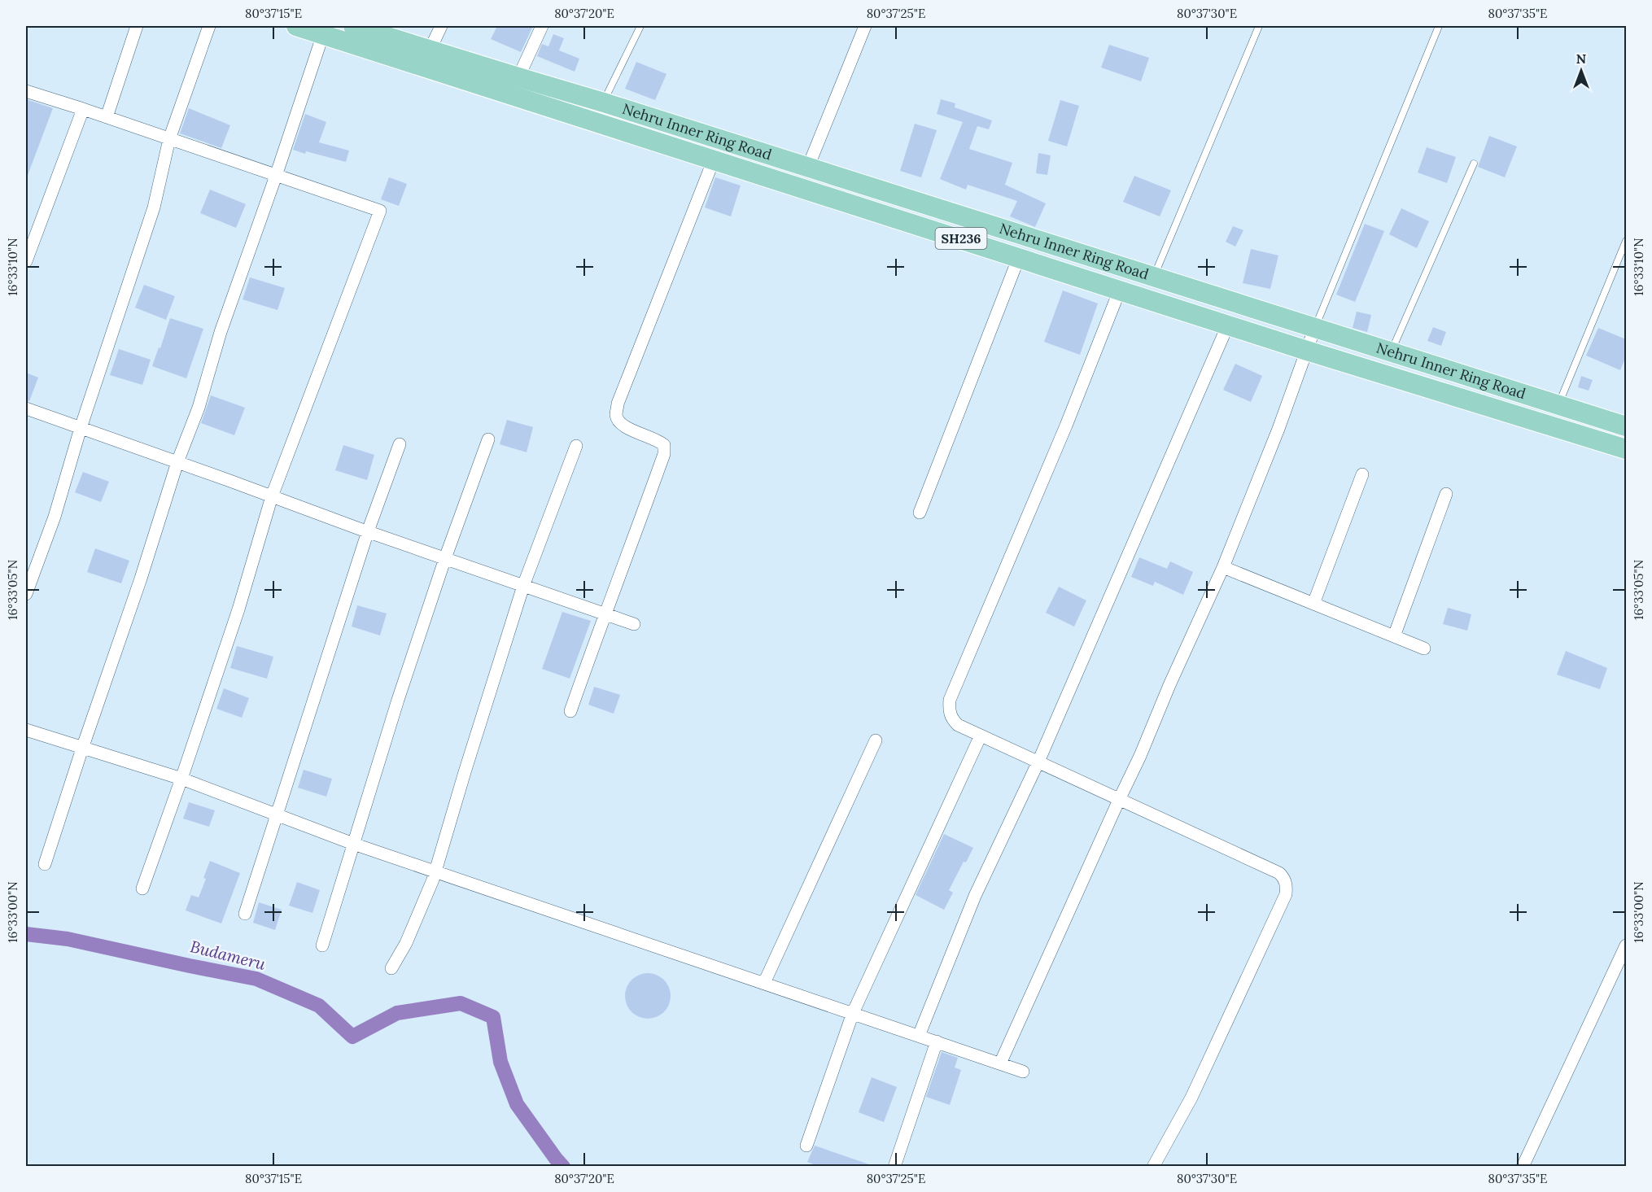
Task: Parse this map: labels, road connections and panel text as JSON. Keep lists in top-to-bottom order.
{
  "streets": {
    "main road": ["Nehru Inner Ring Road", "SH236"]
  },
  "water": ["Budameru"],
  "north": "top",
  "coordinates": [
    "80°37'15\"E",
    "80°37'20\"E",
    "80°37'25\"E",
    "80°37'30\"E",
    "80°37'35\"E",
    "16°33'10\"N",
    "16°33'05\"N",
    "16°33'00\"N"
  ]
}
